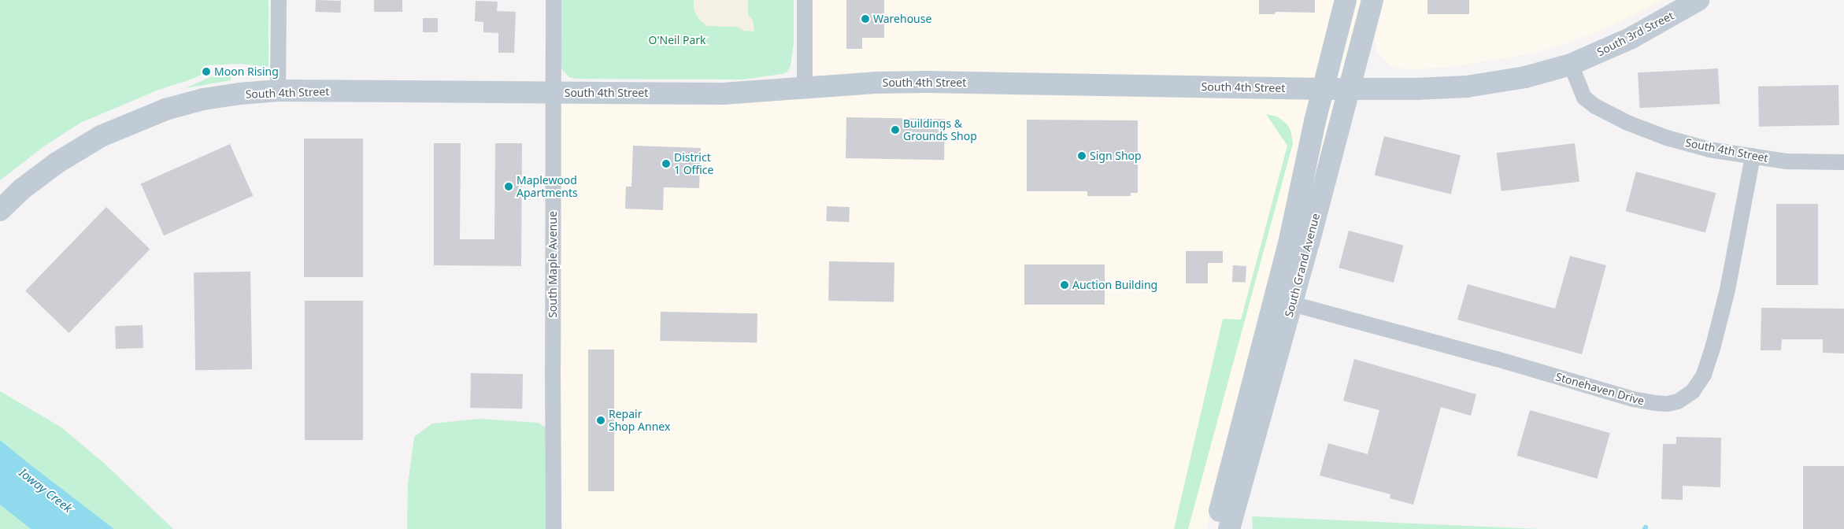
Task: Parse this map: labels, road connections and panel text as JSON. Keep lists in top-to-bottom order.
{
  "streets": {
    "main road": ["South 3rd Street", "South 4th Street", "South Grand Avenue"],
    "street": ["South Maple Avenue", "Stonehaven Drive"]
  },
  "crossings": [
    ["South 3rd Street", "South 4th Street"],
    ["South 4th Street", "South Maple Avenue"],
    ["South 4th Street", "South Grand Avenue"],
    ["South 4th Street", "Stonehaven Drive"],
    ["South Grand Avenue", "Stonehaven Drive"]
  ],
  "water": ["Ioway Creek"],
  "parks": ["O'Neil Park"],
  "places": [
    "Warehouse",
    "Moon Rising",
    "Buildings & Grounds Shop",
    "Sign Shop",
    "District 1 Office",
    "Maplewood Apartments",
    "Auction Building",
    "Repair Shop Annex"
  ]
}
